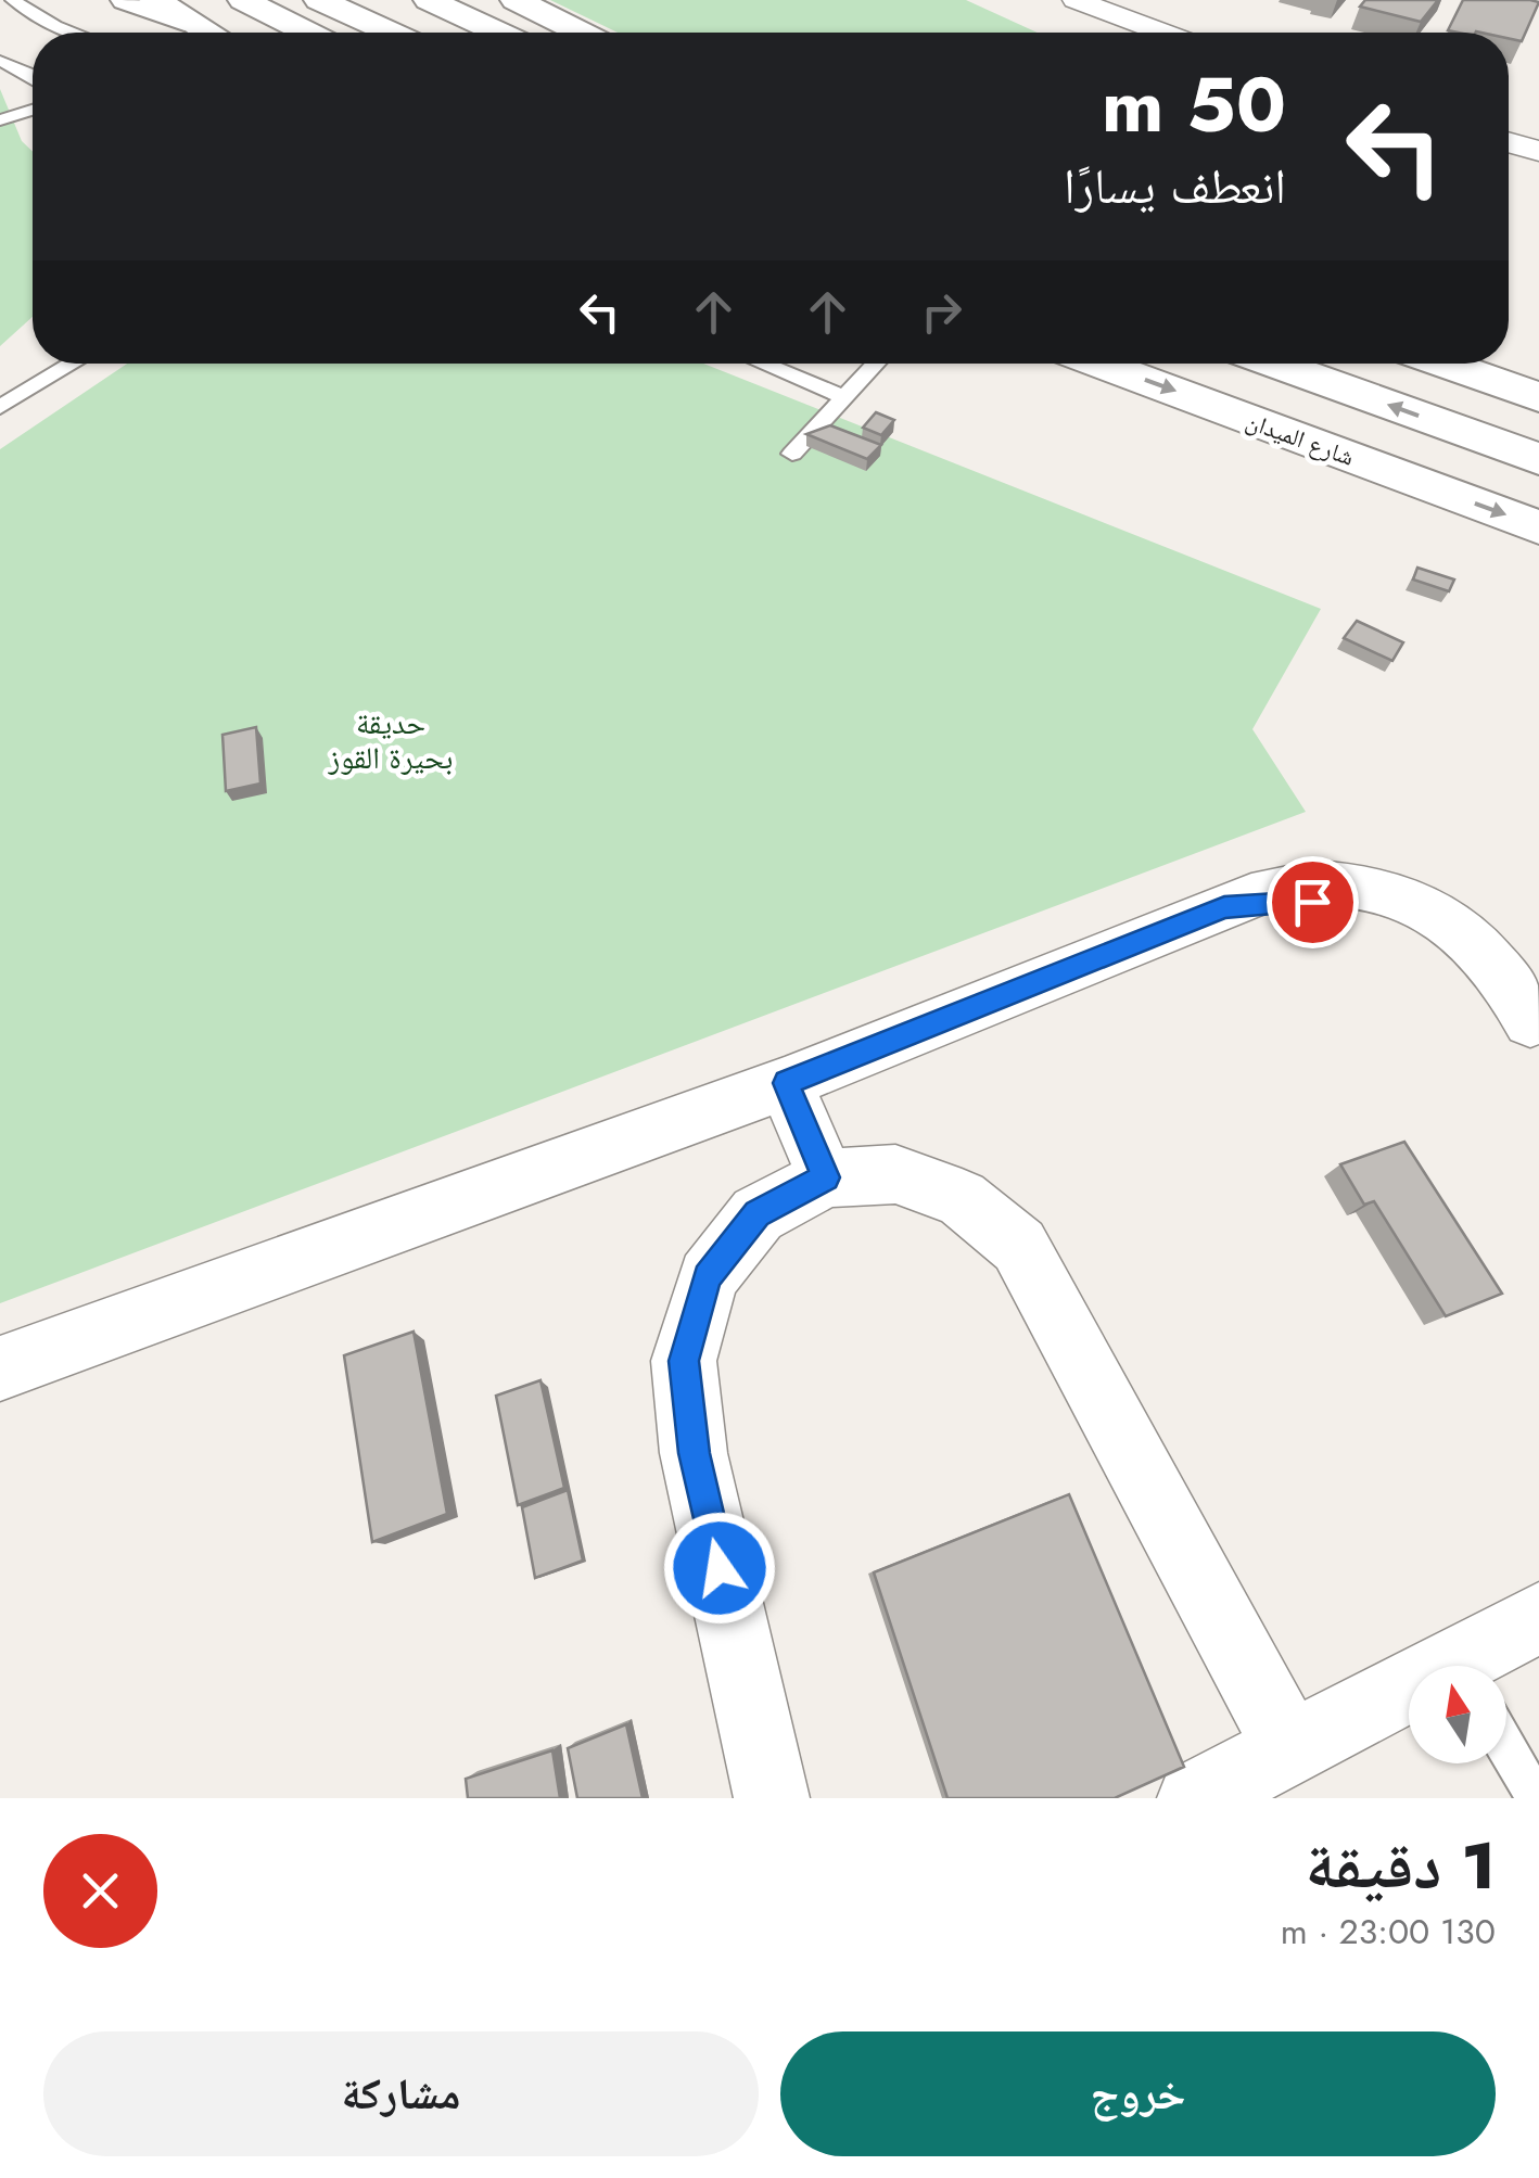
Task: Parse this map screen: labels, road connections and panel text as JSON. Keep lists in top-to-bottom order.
{
  "streets": {
    "main road": ["شارع الميدان"]
  },
  "parks": ["حديقة بحيرة القوز"],
  "north": "top",
  "page": {
    "turn": ["50 m", "انعطف يسارًا"],
    "heading": ["1 دقيقة", "130 m · 23:00"],
    "buttons": ["خروج", "مشاركة"]
  }
}
